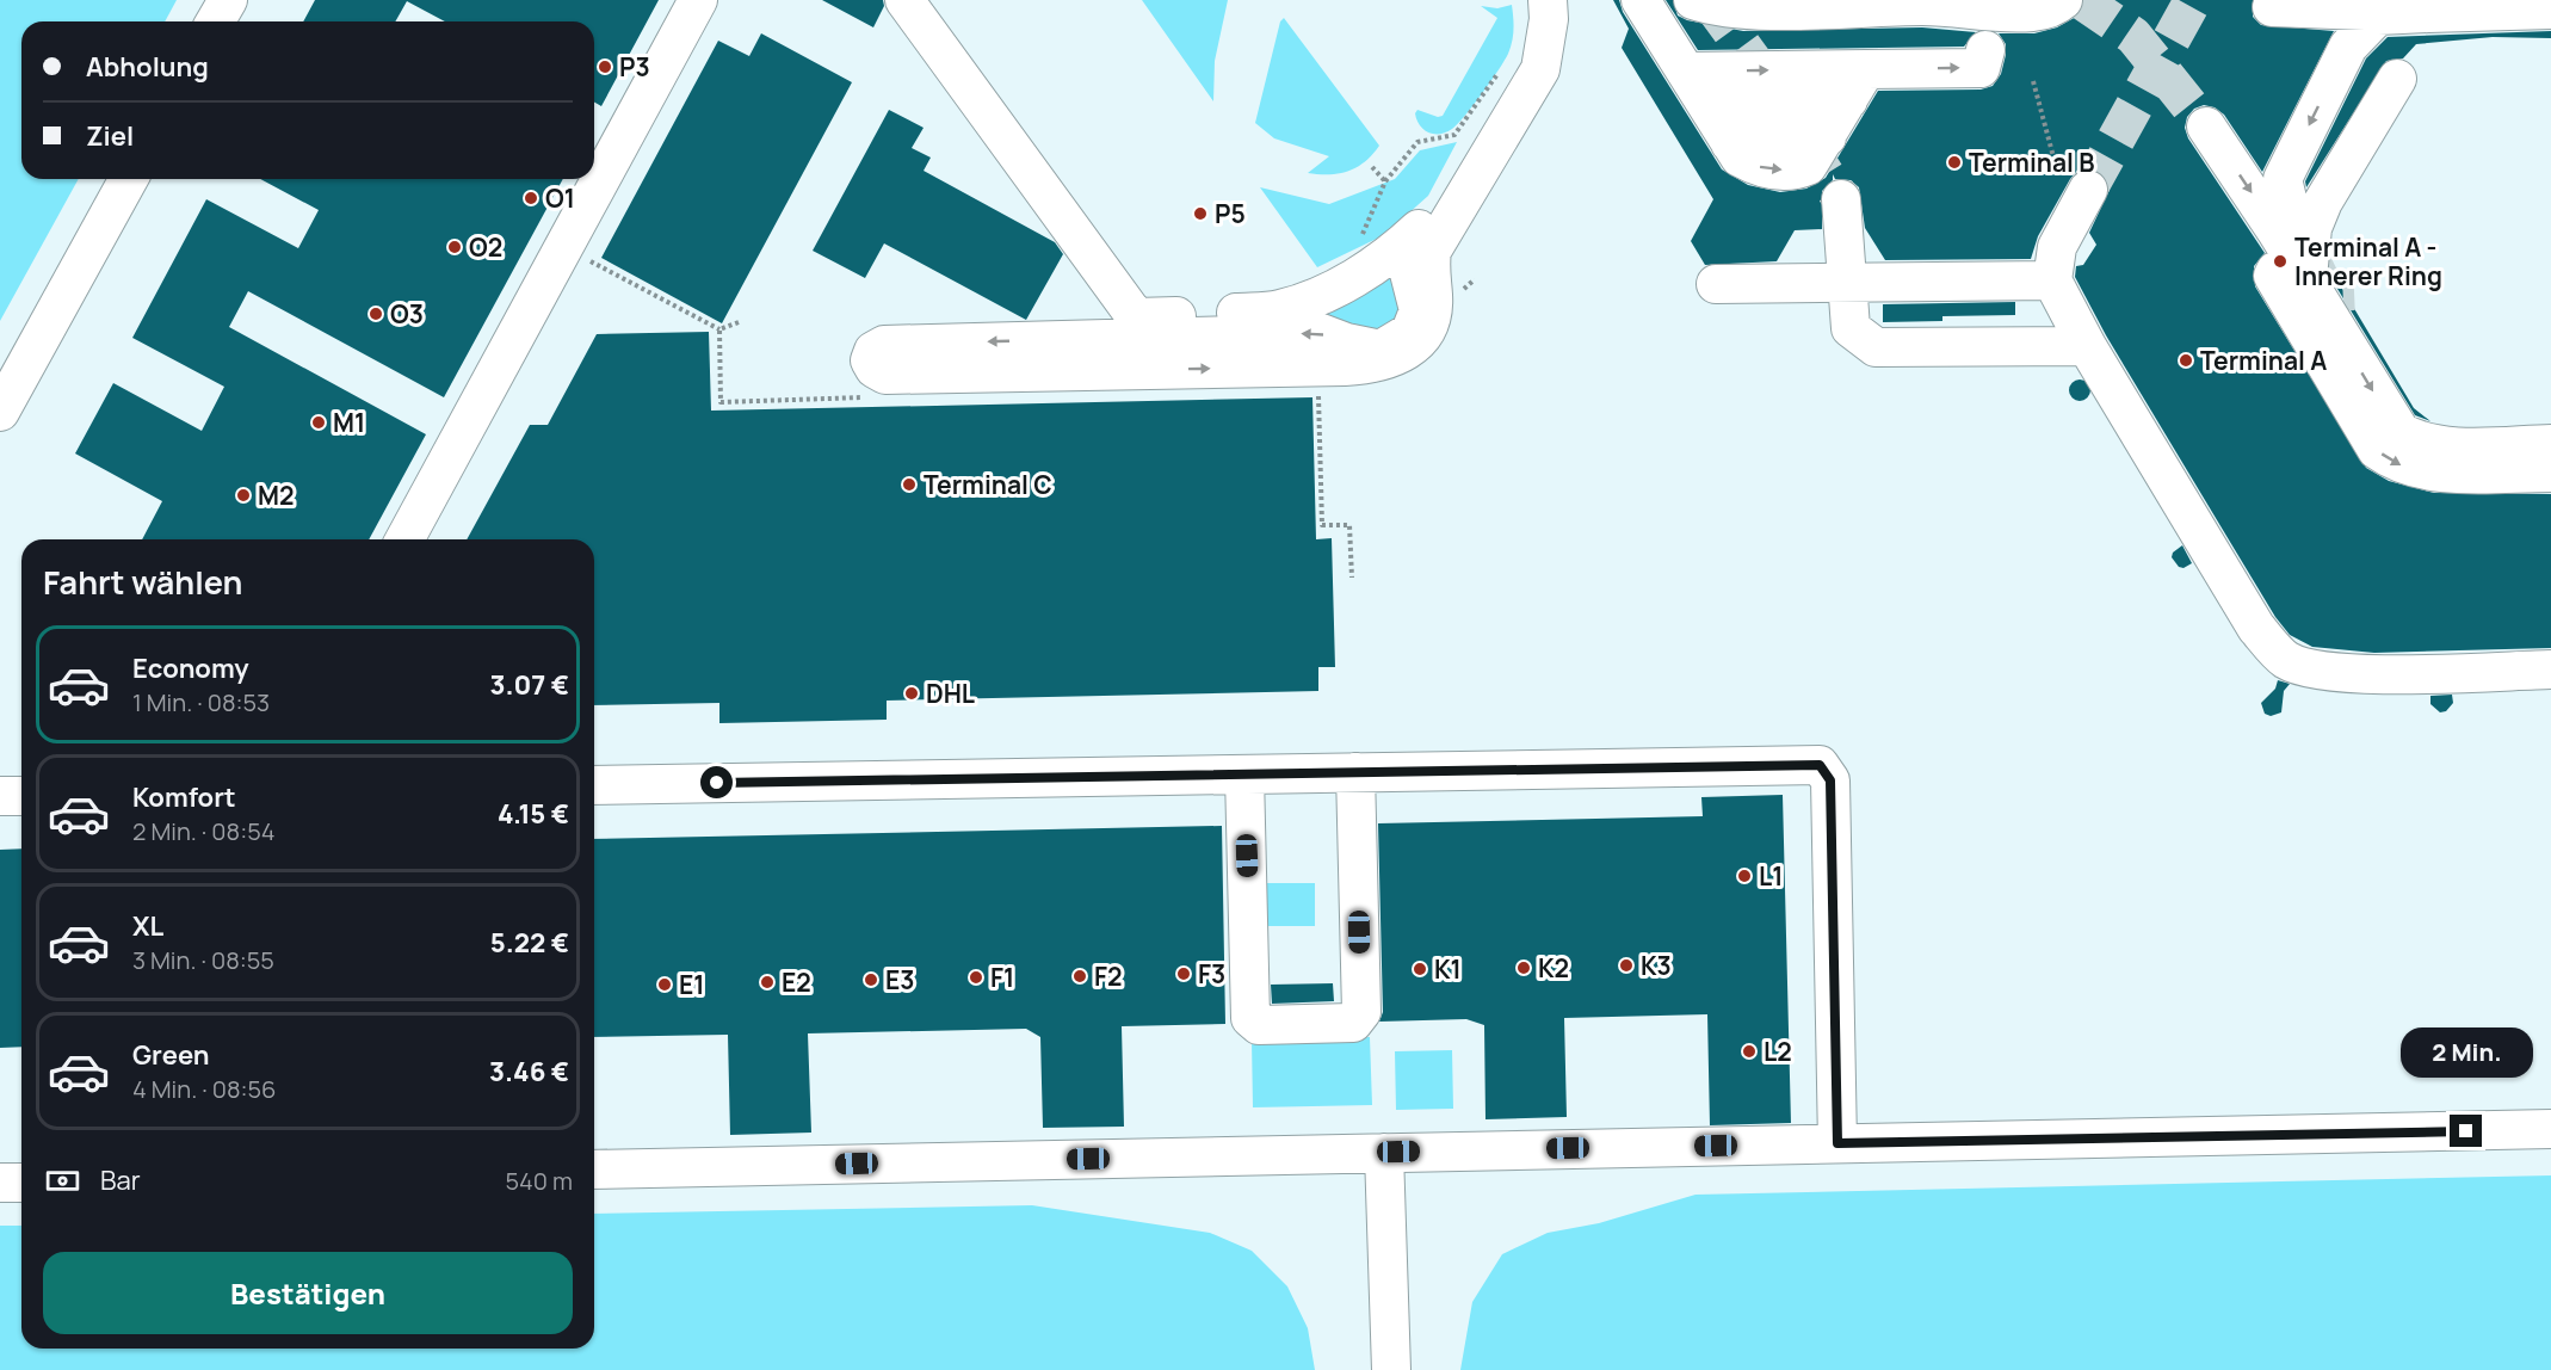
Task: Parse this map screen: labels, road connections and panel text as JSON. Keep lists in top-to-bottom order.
{
  "places": [
    "P3",
    "Terminal B",
    "O1",
    "P5",
    "O2",
    "Terminal A - Innerer Ring",
    "O3",
    "Terminal A",
    "M1",
    "Terminal C",
    "M2",
    "DHL",
    "L1",
    "K3",
    "K2",
    "K1",
    "F3",
    "F2",
    "F1",
    "E3",
    "E2",
    "E1",
    "L2"
  ],
  "page": {
    "banner": ["Abholung", "Ziel"],
    "heading": "Fahrt wählen",
    "list": [
      {
        "name": "Economy",
        "note": "1 Min. · 08:53",
        "value": "3.07 €"
      },
      {
        "name": "Komfort",
        "note": "2 Min. · 08:54",
        "value": "4.15 €"
      },
      {
        "name": "XL",
        "note": "3 Min. · 08:55",
        "value": "5.22 €"
      },
      {
        "name": "Green",
        "note": "4 Min. · 08:56",
        "value": "3.46 €"
      }
    ],
    "bubble": "2 Min.",
    "pay": ["Bar", "540 m"],
    "buttons": "Bestätigen"
  }
}
